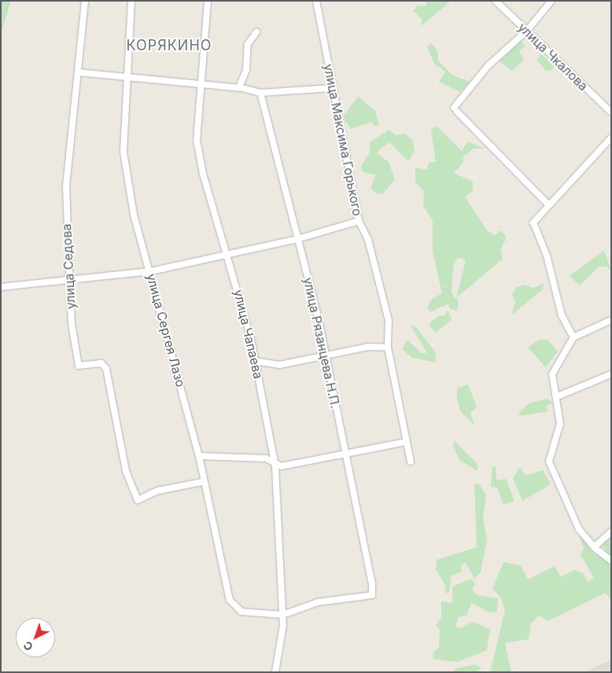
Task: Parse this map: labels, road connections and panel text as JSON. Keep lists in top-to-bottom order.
{
  "streets": {
    "street": [
      "улица Чкалова",
      "улица Максима Горького",
      "улица Седова",
      "улица Сергея Лазо",
      "улица Чапаева",
      "улица Рязанцева Н.П."
    ]
  },
  "crossings": [
    ["улица Седова", "улица Сергея Лазо"],
    ["улица Сергея Лазо", "улица Чапаева"],
    ["улица Сергея Лазо", "улица Рязанцева Н.П."],
    ["улица Чапаева", "улица Рязанцева Н.П."]
  ],
  "districts": ["КОРЯКИНО"],
  "north": "bottom left"
}
